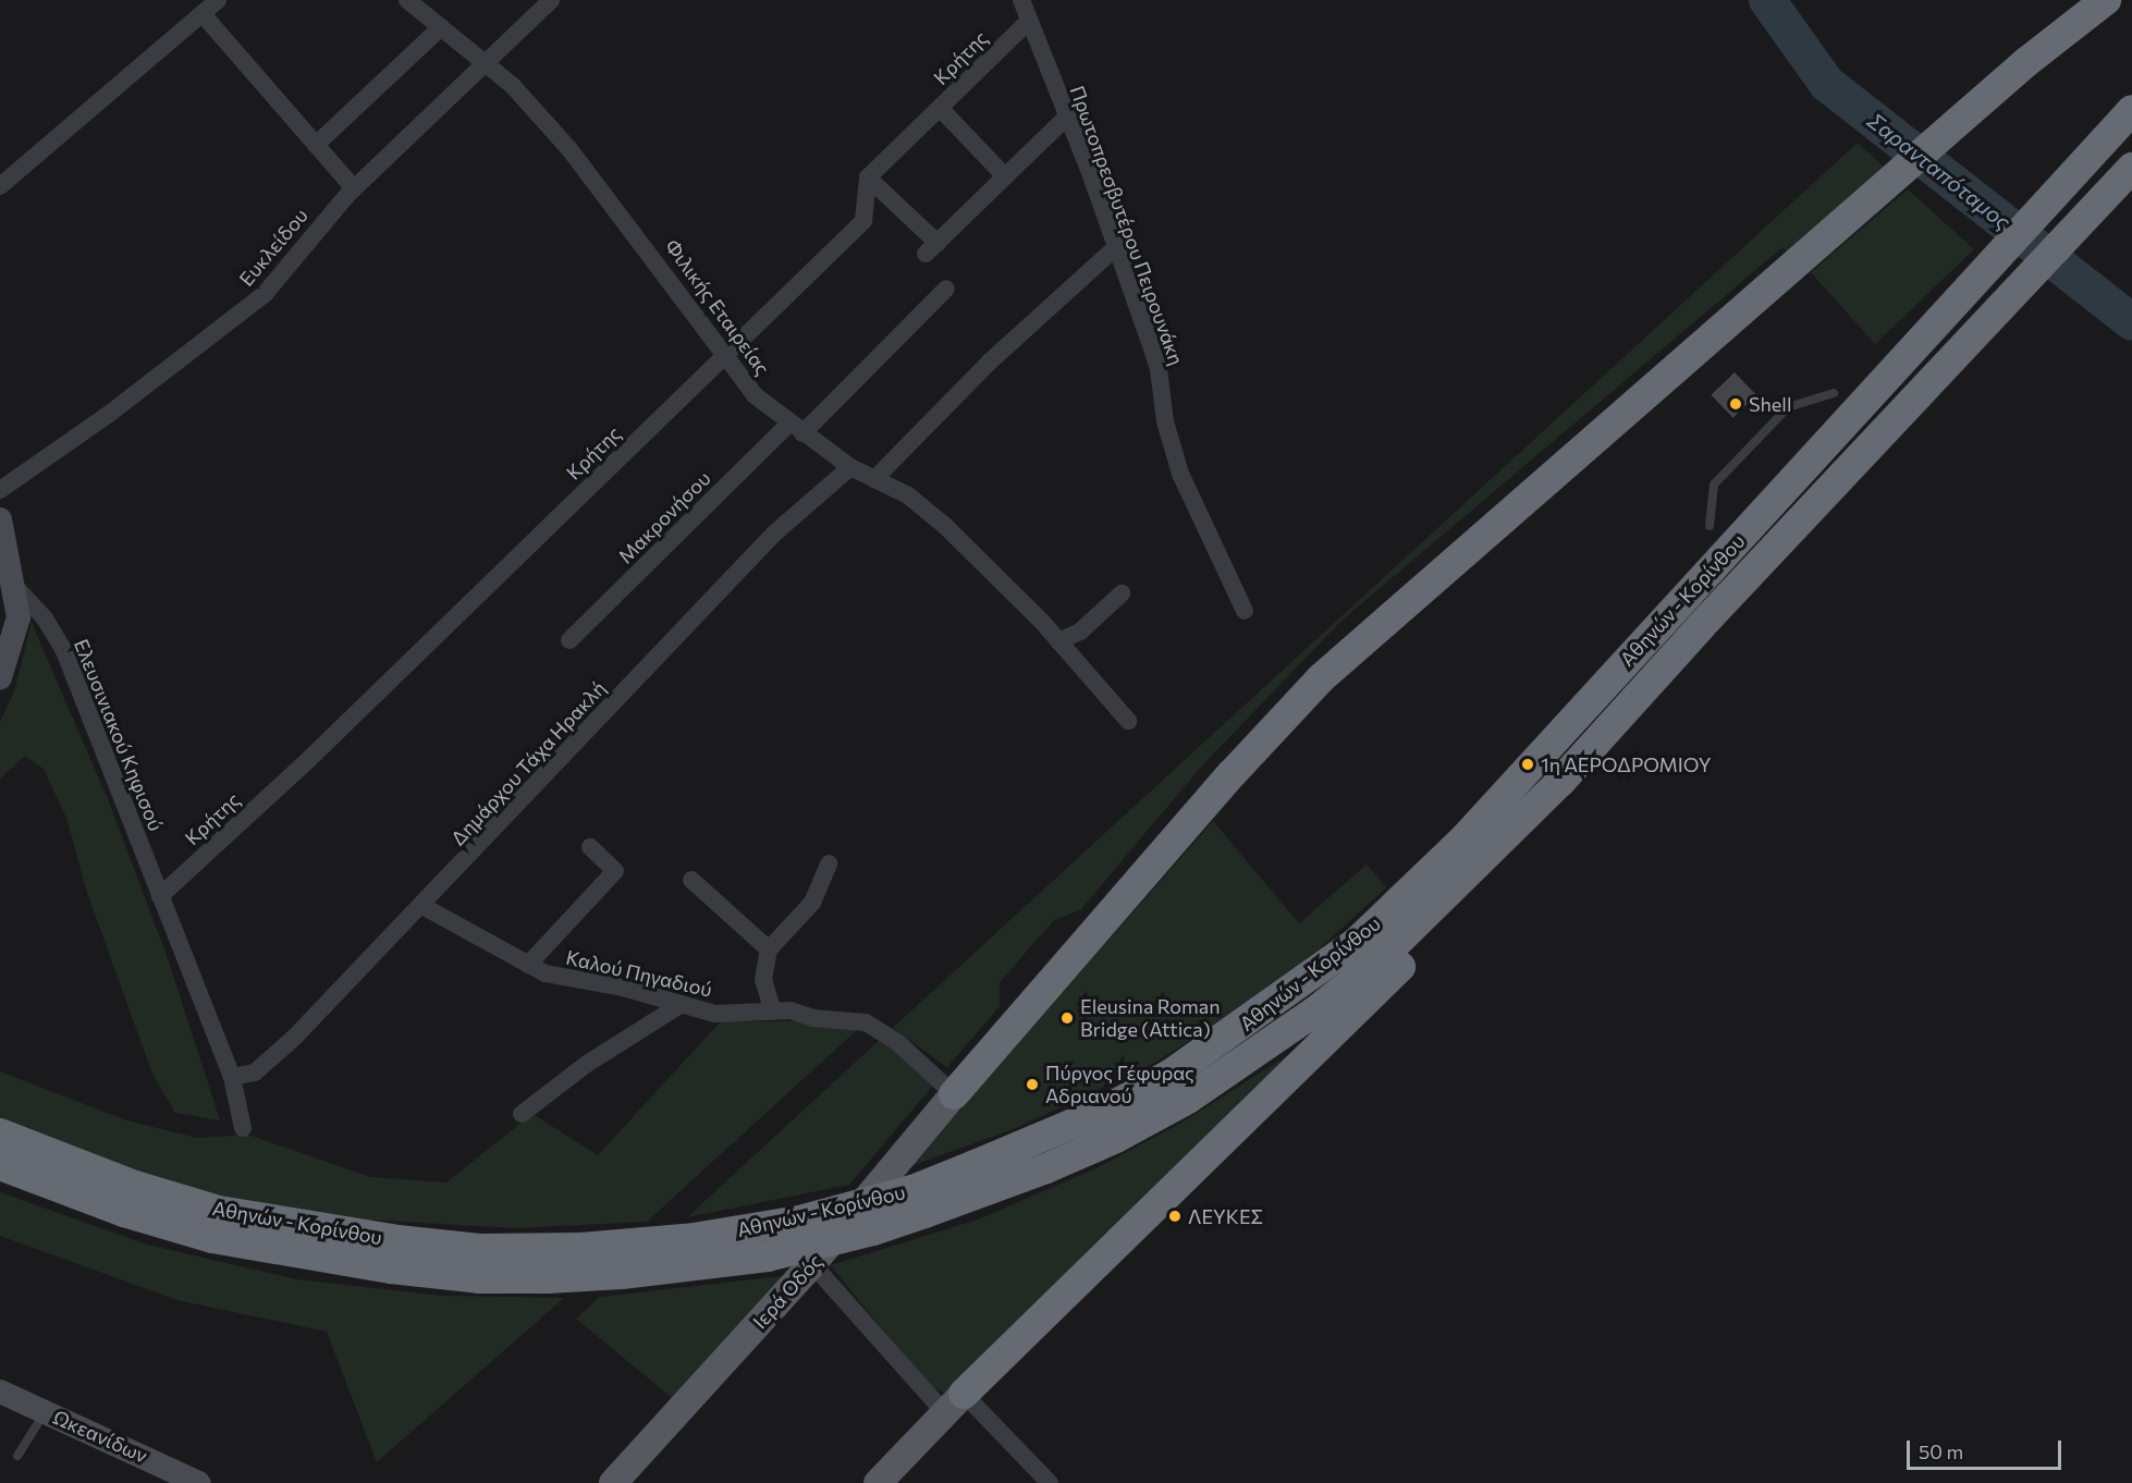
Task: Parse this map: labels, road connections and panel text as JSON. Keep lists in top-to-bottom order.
{
  "streets": {
    "highway": ["Αθηνών - Κορίνθου"],
    "main road": ["Ιερά Οδός", "Ωκεανίδων"],
    "street": [
      "Κρήτης",
      "Πρωτοπρεσβυτέρου Πειρουνάκη",
      "Ευκλείδου",
      "Φιλικής Εταιρείας",
      "Μακρονήσου",
      "Ελευσινιακού Κηφισού",
      "Δημάρχου Τάχα Ηρακλή",
      "Καλού Πηγαδιού"
    ]
  },
  "crossings": [
    ["Κρήτης", "Πρωτοπρεσβυτέρου Πειρουνάκη"],
    ["Κρήτης", "Φιλικής Εταιρείας"],
    ["Κρήτης", "Ελευσινιακού Κηφισού"],
    ["Ευκλείδου", "Φιλικής Εταιρείας"],
    ["Φιλικής Εταιρείας", "Μακρονήσου"],
    ["Φιλικής Εταιρείας", "Δημάρχου Τάχα Ηρακλή"],
    ["Ελευσινιακού Κηφισού", "Δημάρχου Τάχα Ηρακλή"],
    ["Δημάρχου Τάχα Ηρακλή", "Καλού Πηγαδιού"],
    ["Καλού Πηγαδιού", "Ιερά Οδός"]
  ],
  "water": ["Σαρανταπόταμος"],
  "places": [
    "Shell",
    "1η ΑΕΡΟΔΡΟΜΙΟΥ",
    "Eleusina Roman Bridge (Attica)",
    "Πύργος Γέφυρας Αδριανού",
    "ΛΕΥΚΕΣ"
  ],
  "scale_bar": "50 m"
}
